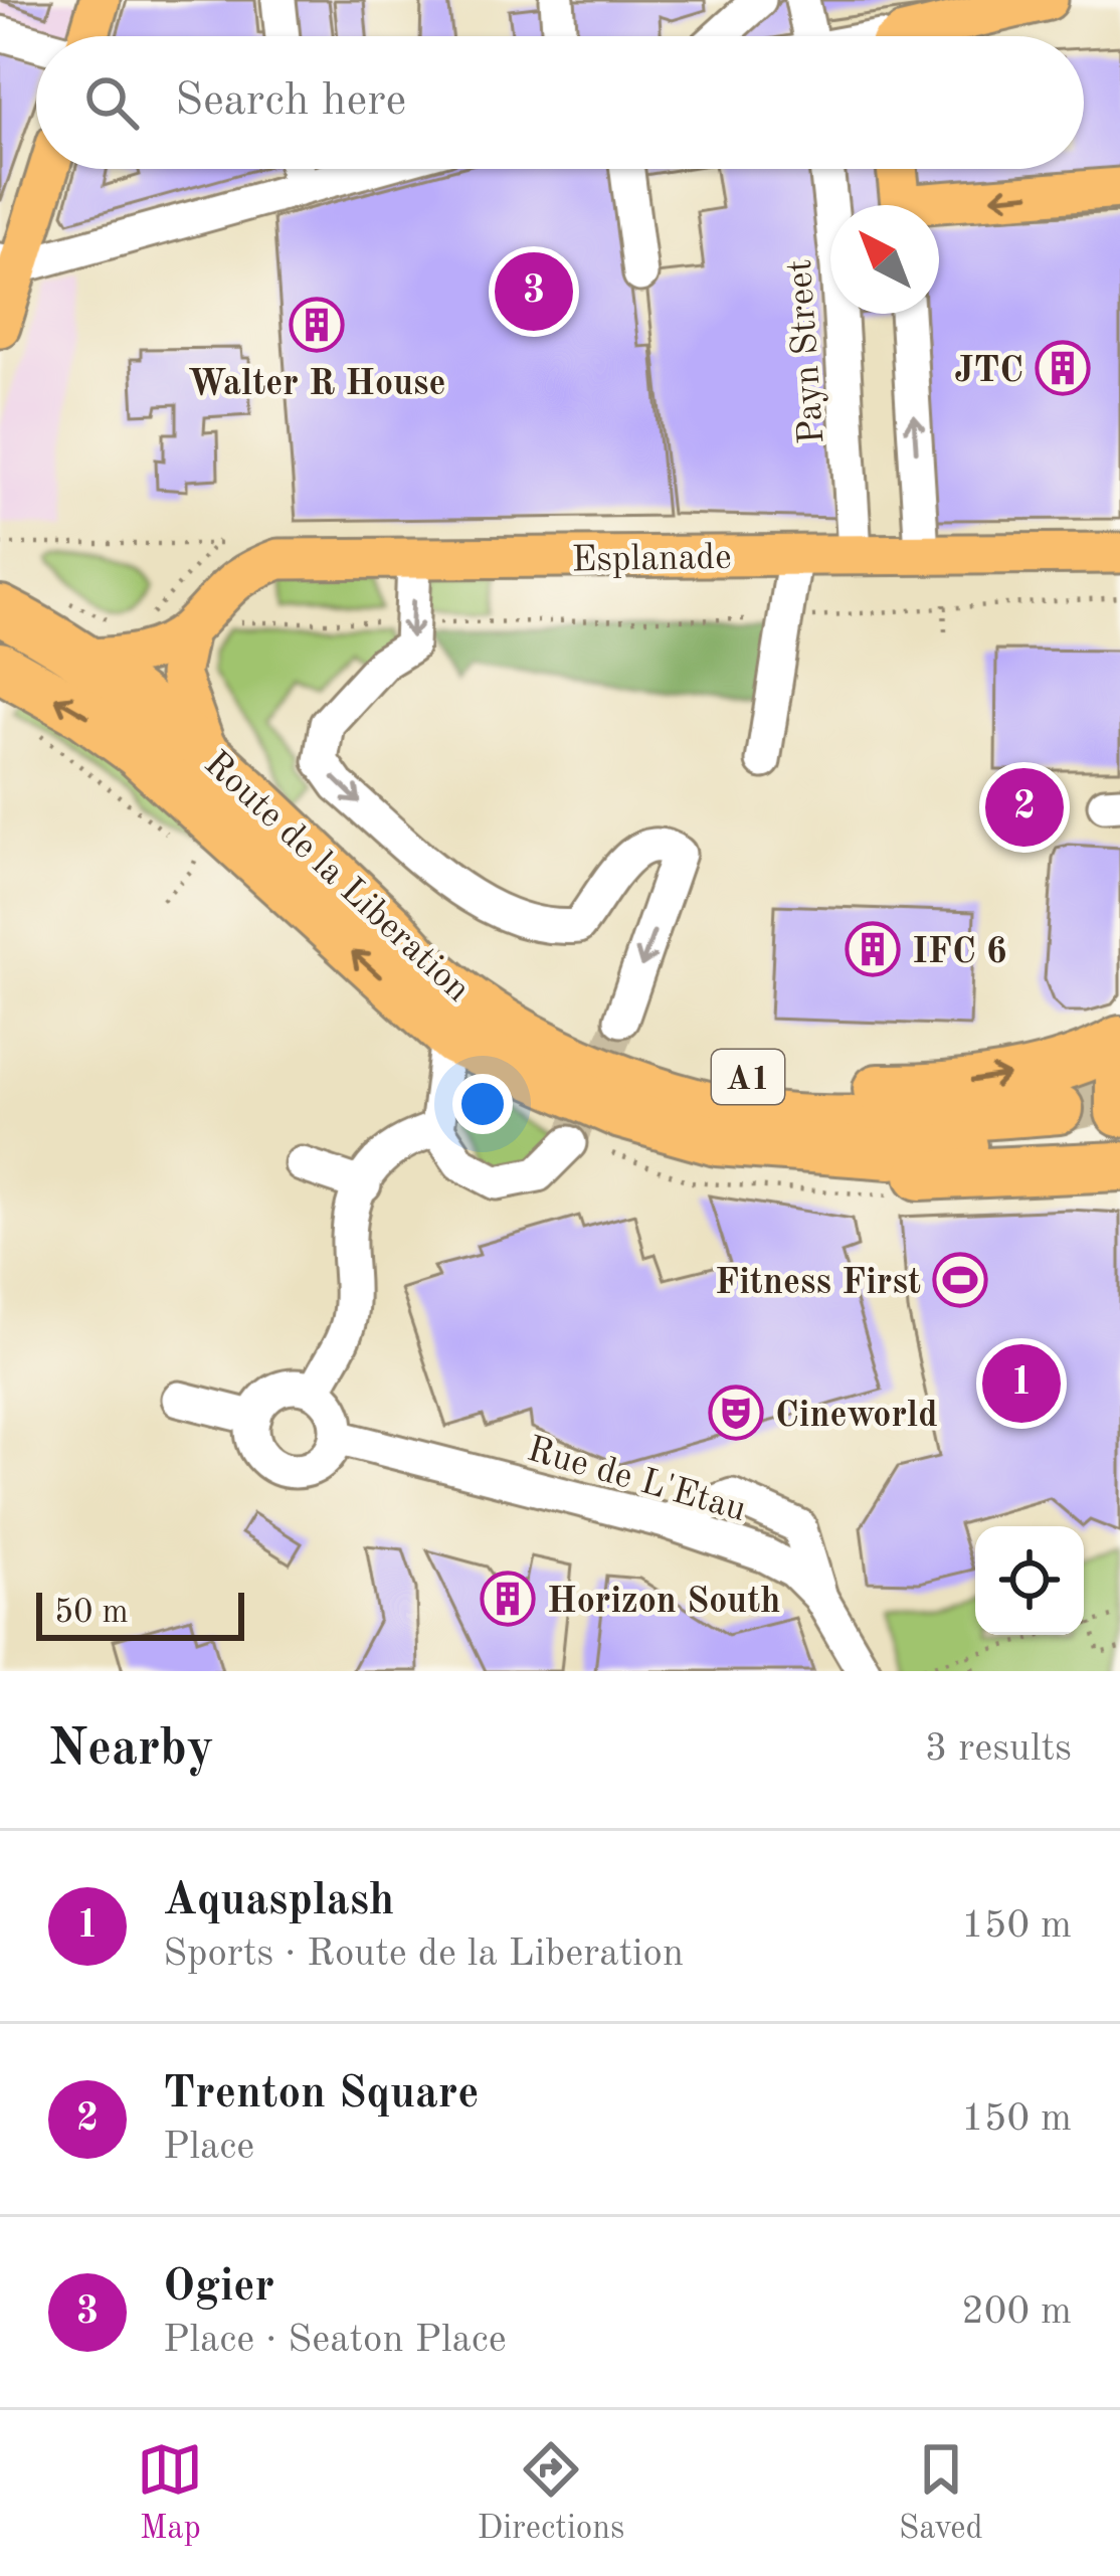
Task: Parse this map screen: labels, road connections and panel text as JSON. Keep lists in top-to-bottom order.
{
  "streets": {
    "highway": ["Route de la Liberation", "A1"],
    "main road": ["Esplanade"],
    "street": ["Payn Street", "Rue de L'Etau"]
  },
  "crossings": [
    ["Payn Street", "Esplanade"],
    ["Esplanade", "Route de la Liberation"],
    ["Route de la Liberation", "A1"]
  ],
  "places": {
    "building": [
      "Walter R House",
      "JTC",
      "IFC 6",
      "Horizon South"
    ],
    "sports": ["Fitness First"],
    "theatre": ["Cineworld"]
  },
  "scale_bar": "50 m",
  "north": "top left",
  "page": {
    "search": "Search here",
    "pins": ["3", "2", "1"],
    "scale": "50 m",
    "heading": ["Nearby", "3 results"],
    "list": [
      {
        "mark": "1",
        "name": "Aquasplash",
        "note": "Sports · Route de la Liberation",
        "value": "150 m"
      },
      {
        "mark": "2",
        "name": "Trenton Square",
        "note": "Place",
        "value": "150 m"
      },
      {
        "mark": "3",
        "name": "Ogier",
        "note": "Place · Seaton Place",
        "value": "200 m"
      }
    ],
    "nav": ["Map", "Directions", "Saved"]
  }
}
